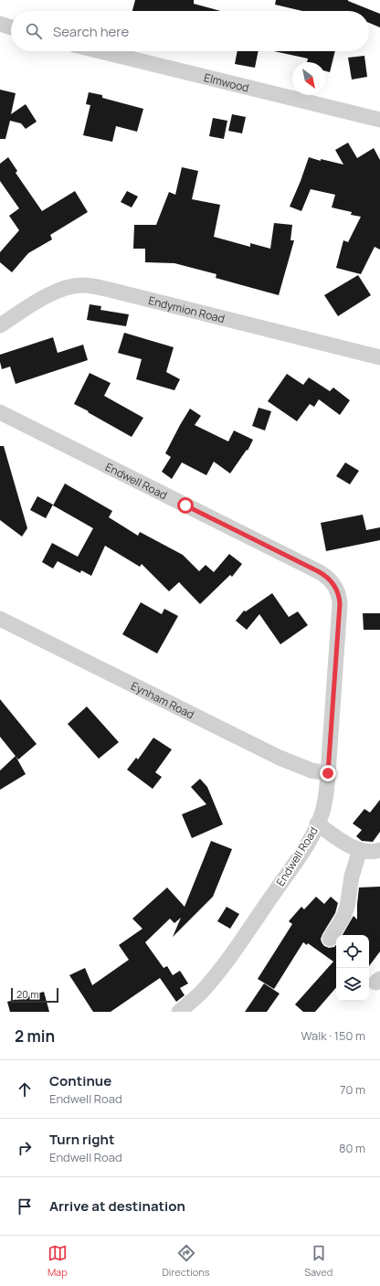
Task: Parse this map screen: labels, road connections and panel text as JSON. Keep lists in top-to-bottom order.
{
  "streets": {
    "street": [
      "Elmwood",
      "Endymion Road",
      "Endwell Road",
      "Eynham Road"
    ]
  },
  "crossings": [
    ["Endwell Road", "Eynham Road"]
  ],
  "scale_bar": "20 m",
  "north": "bottom right",
  "page": {
    "search": "Search here",
    "scale": "20 m",
    "heading": ["2 min", "Walk · 150 m"],
    "list": [
      ["Continue", "Endwell Road", "70 m"],
      ["Turn right", "Endwell Road", "80 m"],
      "Arrive at destination"
    ],
    "nav": ["Map", "Directions", "Saved"]
  }
}
